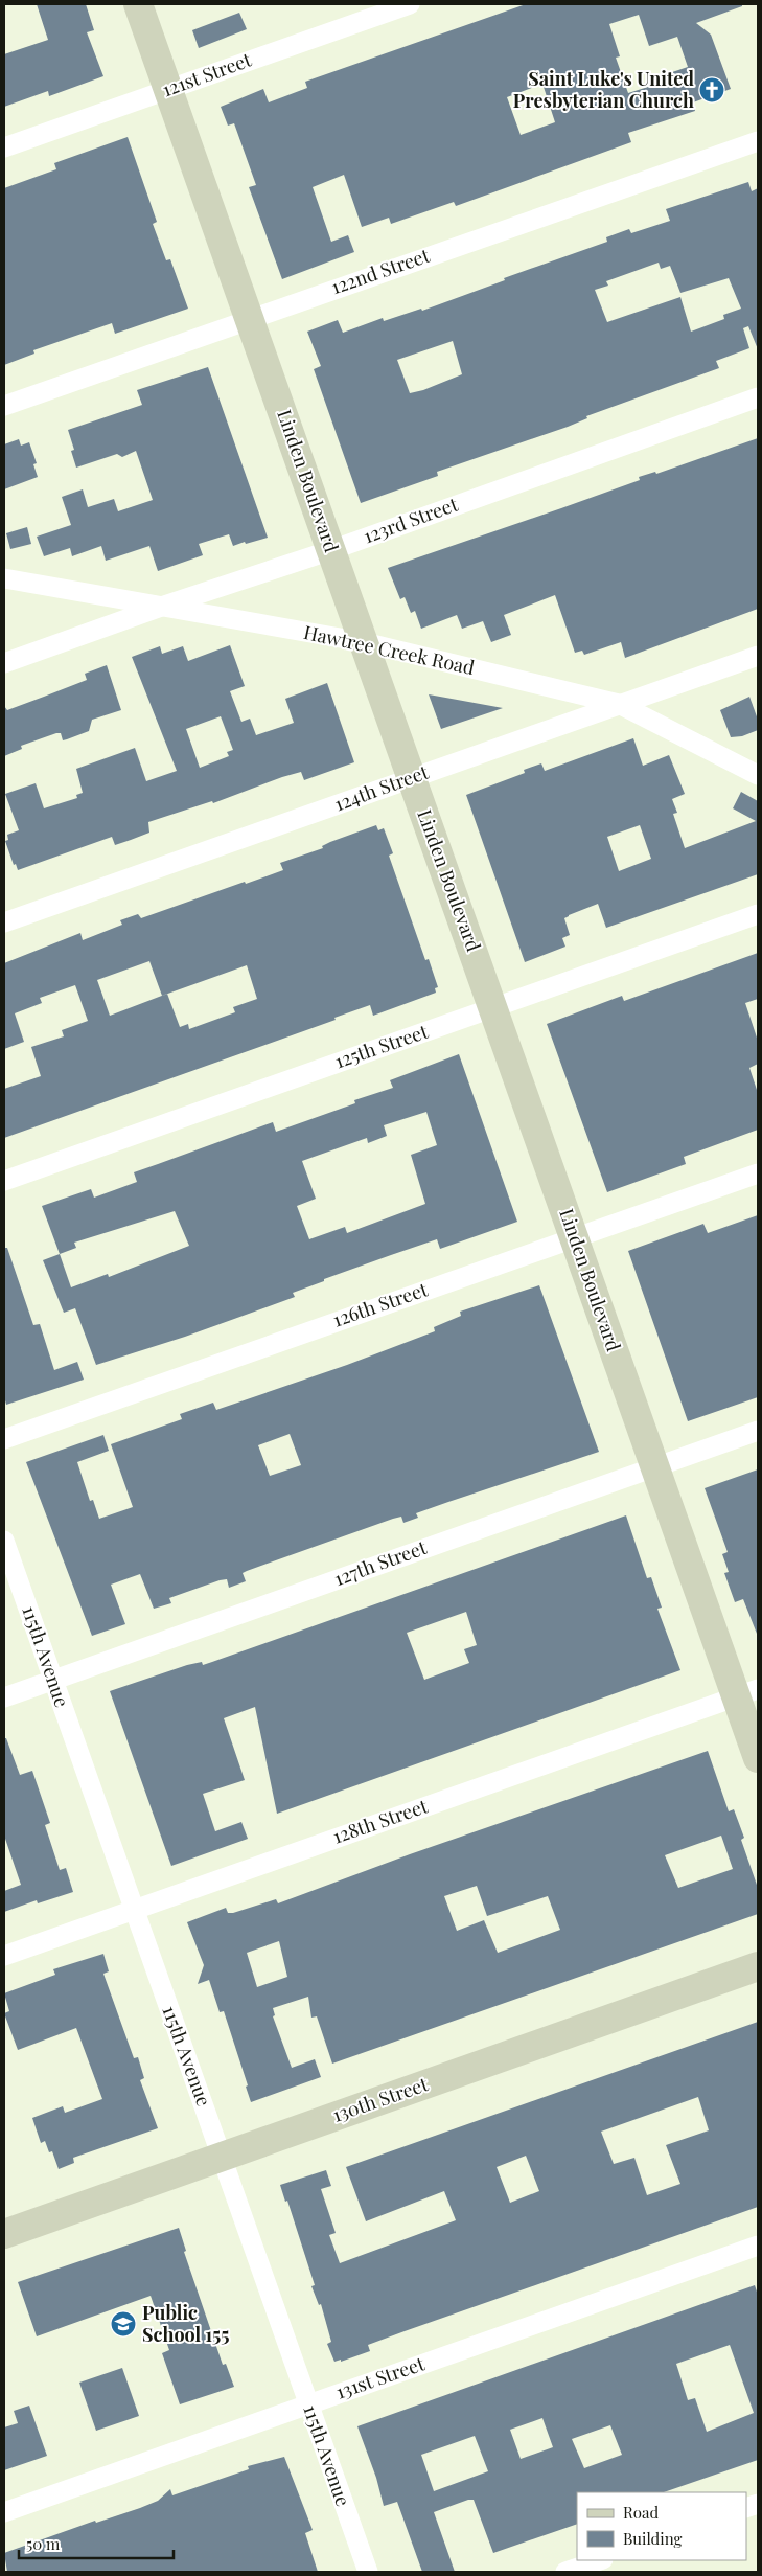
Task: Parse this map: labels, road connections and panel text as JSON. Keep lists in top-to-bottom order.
{
  "streets": {
    "main road": ["Linden Boulevard", "130th Street"],
    "street": [
      "121st Street",
      "122nd Street",
      "123rd Street",
      "Hawtree Creek Road",
      "124th Street",
      "125th Street",
      "126th Street",
      "127th Street",
      "115th Avenue",
      "128th Street",
      "131st Street"
    ]
  },
  "crossings": [
    ["121st Street", "Linden Boulevard"],
    ["122nd Street", "Linden Boulevard"],
    ["Linden Boulevard", "123rd Street"],
    ["Linden Boulevard", "Hawtree Creek Road"],
    ["Linden Boulevard", "124th Street"],
    ["Linden Boulevard", "125th Street"],
    ["Linden Boulevard", "126th Street"],
    ["Linden Boulevard", "127th Street"],
    ["Linden Boulevard", "128th Street"],
    ["123rd Street", "Hawtree Creek Road"],
    ["Hawtree Creek Road", "124th Street"],
    ["127th Street", "115th Avenue"],
    ["115th Avenue", "128th Street"],
    ["115th Avenue", "130th Street"],
    ["115th Avenue", "131st Street"]
  ],
  "places": {
    "church": ["Saint Luke's United Presbyterian Church"],
    "school or university": ["Public School 155"]
  },
  "legend": ["Road", "Building"],
  "scale_bar": "50 m"
}
